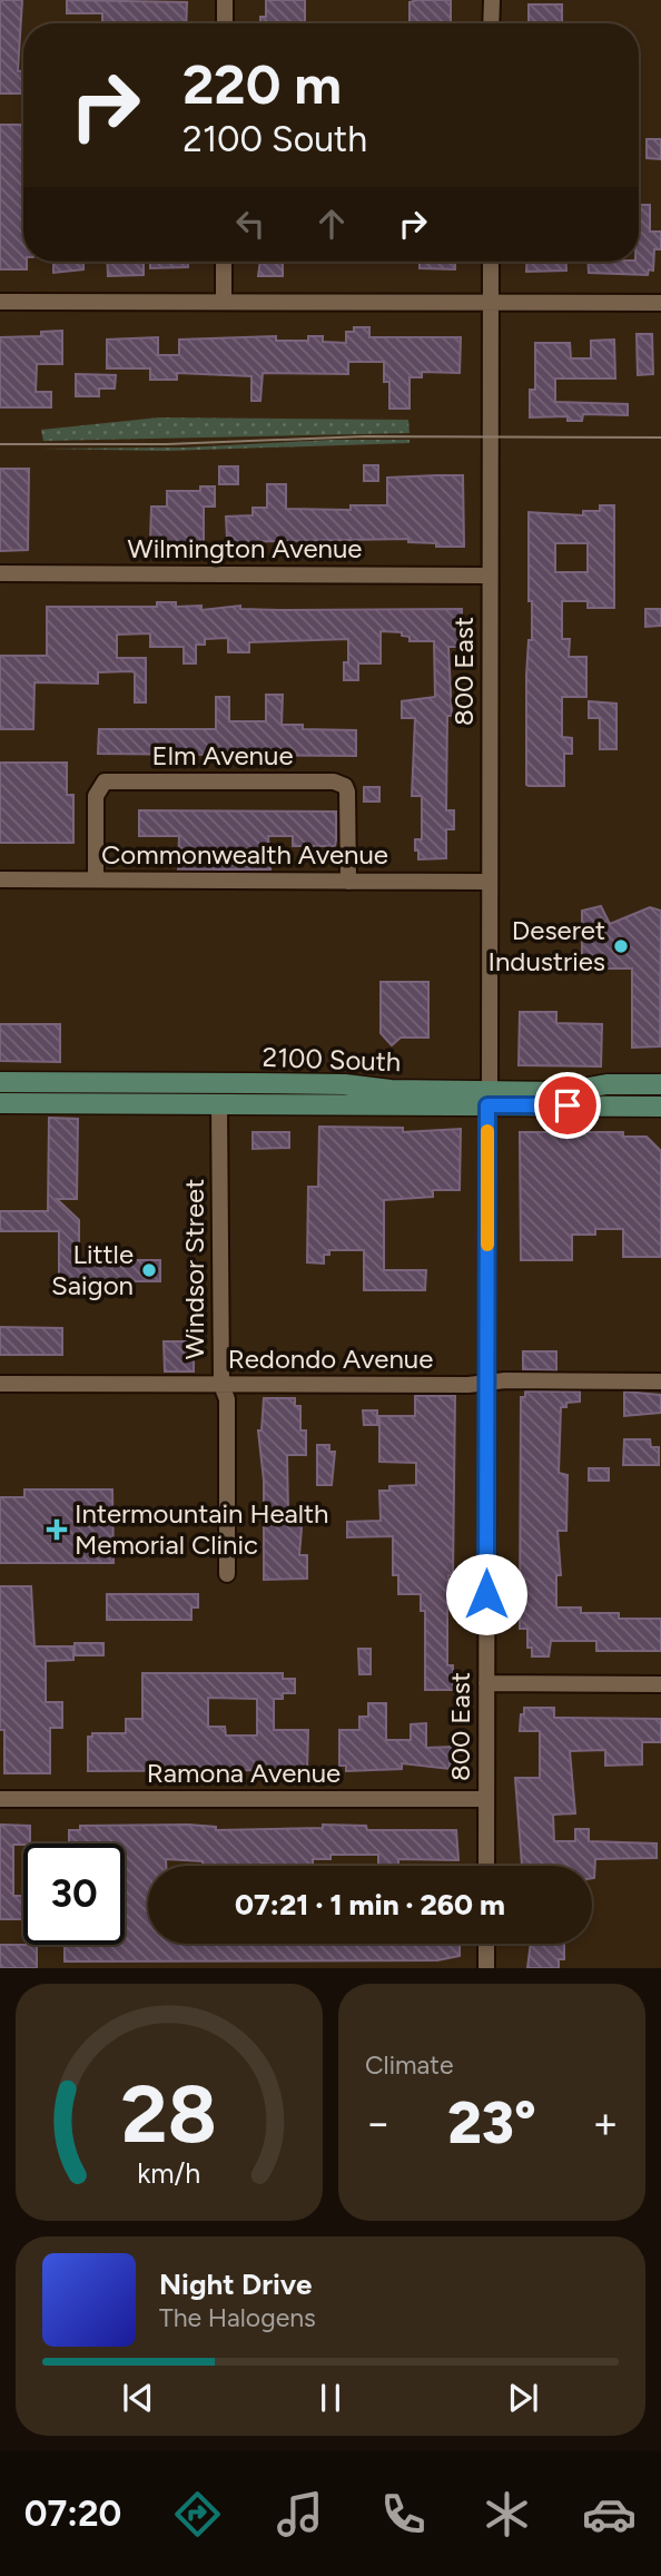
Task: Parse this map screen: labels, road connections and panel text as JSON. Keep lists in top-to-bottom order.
{
  "streets": {
    "main road": ["2100 South"],
    "street": [
      "Wilmington Avenue",
      "800 East",
      "Elm Avenue",
      "Commonwealth Avenue",
      "Windsor Street",
      "Redondo Avenue",
      "Ramona Avenue"
    ]
  },
  "crossings": [
    ["Wilmington Avenue", "800 East"],
    ["800 East", "Commonwealth Avenue"],
    ["800 East", "2100 South"],
    ["800 East", "Redondo Avenue"],
    ["800 East", "Ramona Avenue"],
    ["Elm Avenue", "Commonwealth Avenue"],
    ["2100 South", "Windsor Street"],
    ["Windsor Street", "Redondo Avenue"]
  ],
  "places": {
    "other": ["Deseret Industries", "Little Saigon"],
    "health": ["Intermountain Health Memorial Clinic"]
  },
  "page": {
    "turn": ["220 m", "2100 South"],
    "limit": "30",
    "trip": "07:21 · 1 min · 260 m",
    "tile": "Climate",
    "heat": ["−", "23°", "+"],
    "song": ["Night Drive", "The Halogens"],
    "tabs": "07:20",
    "gauge": ["28", "km/h"]
  }
}
